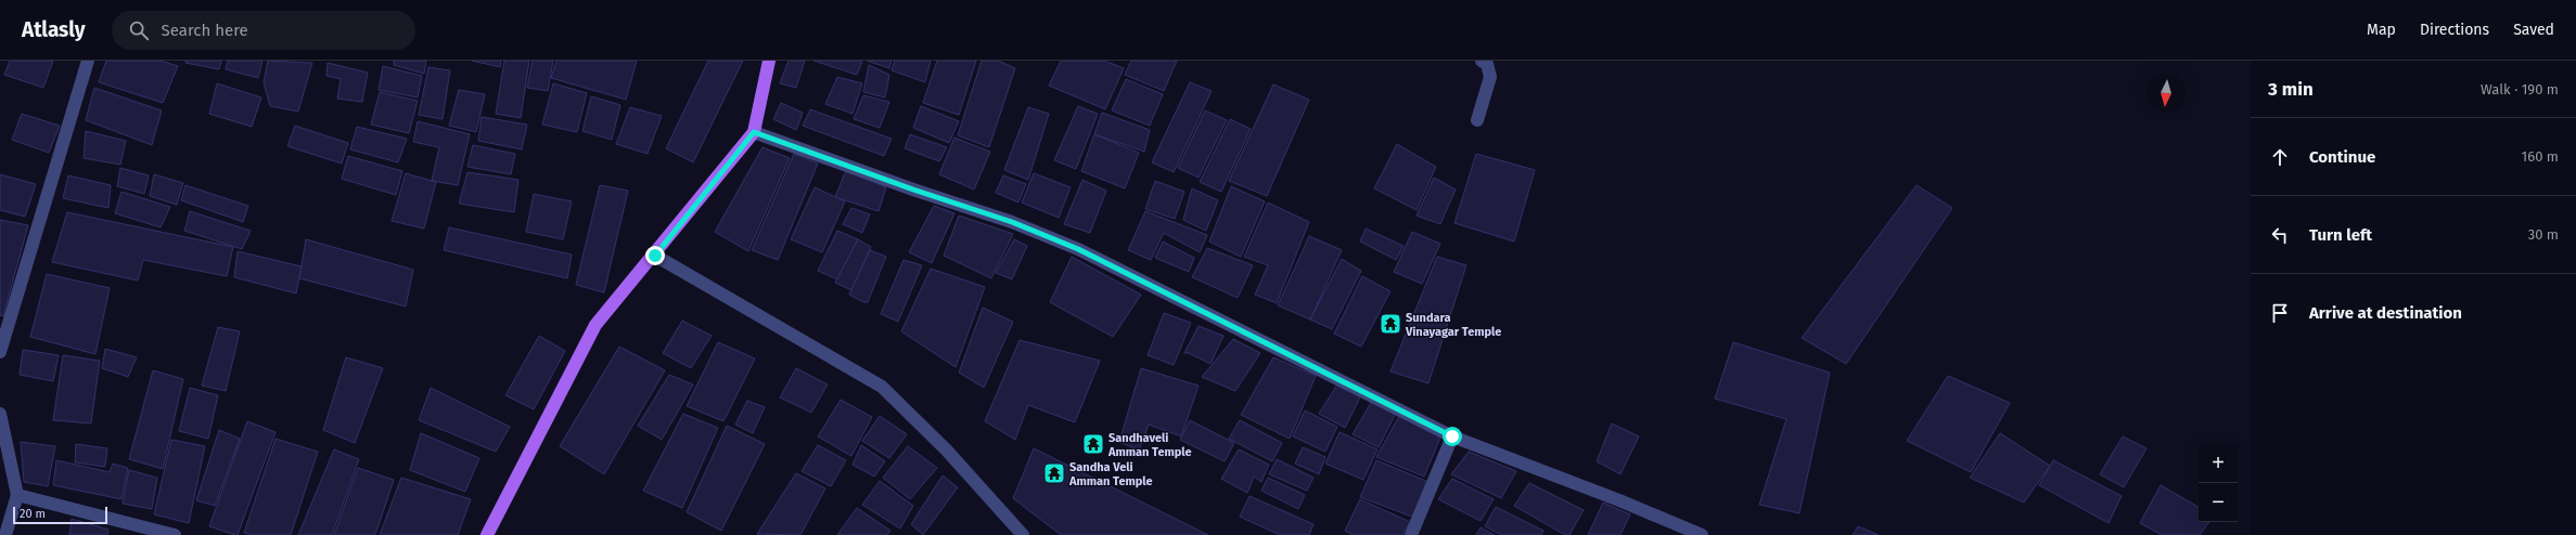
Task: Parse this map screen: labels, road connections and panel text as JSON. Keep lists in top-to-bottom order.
{
  "places": {
    "temple": ["Sundara Vinayagar Temple", "Sandhaveli Amman Temple", "Sandha Veli Amman Temple"]
  },
  "scale_bar": "20 m",
  "north": "bottom",
  "page": {
    "header": "Atlasly",
    "search": "Search here",
    "nav": ["Map", "Directions", "Saved"],
    "heading": ["3 min", "Walk · 190 m"],
    "list": [
      ["Continue", "160 m"],
      ["Turn left", "30 m"],
      "Arrive at destination"
    ],
    "map_buttons": ["+", "−"],
    "scale": "20 m"
  }
}
